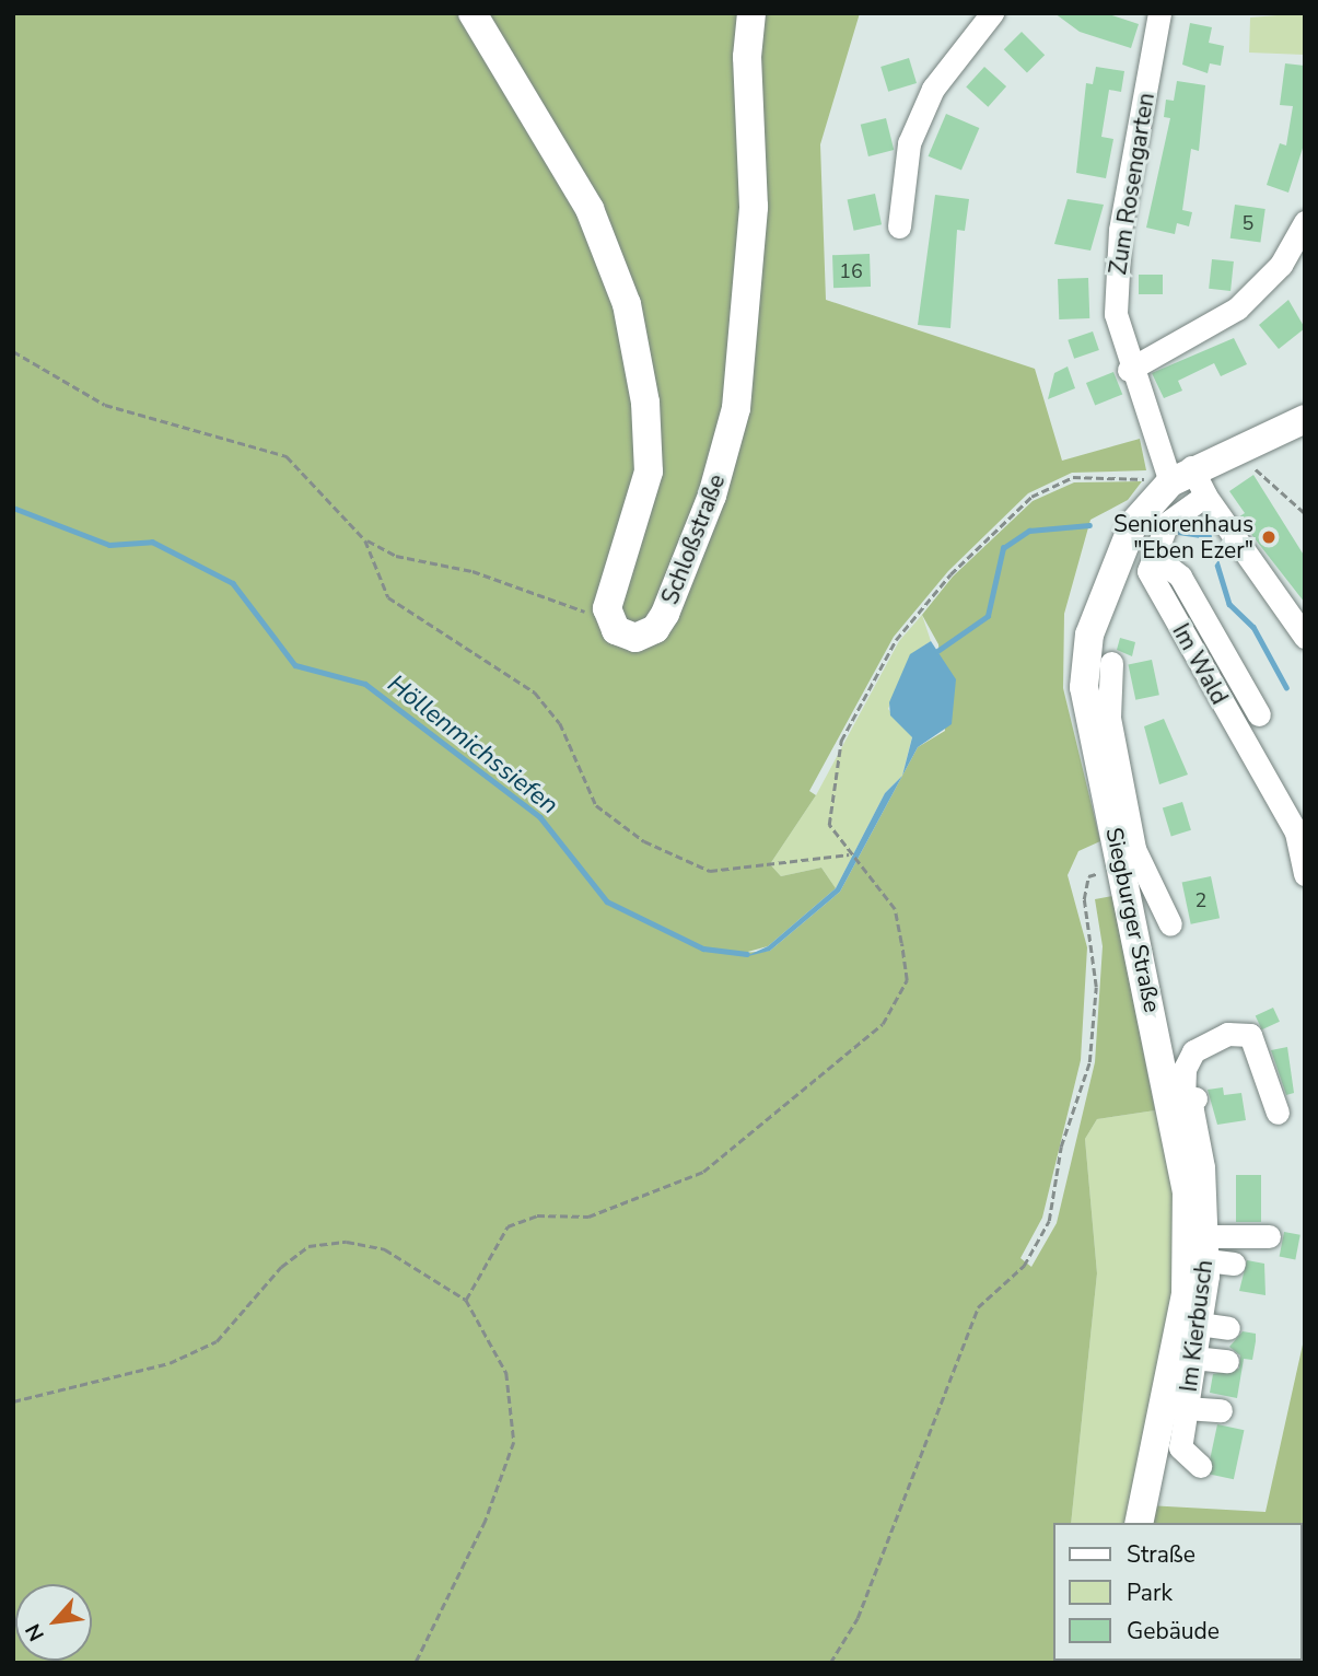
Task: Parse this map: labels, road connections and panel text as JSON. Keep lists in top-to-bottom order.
{
  "streets": {
    "main road": ["Schloßstraße", "Siegburger Straße"],
    "street": ["Zum Rosengarten", "Im Wald", "Im Kierbusch"]
  },
  "crossings": [
    ["Zum Rosengarten", "Siegburger Straße"],
    ["Siegburger Straße", "Im Kierbusch"]
  ],
  "water": ["Höllenmichssiefen"],
  "places": ["Seniorenhaus \"Eben Ezer\""],
  "house_numbers": ["5", "16", "2"],
  "legend": ["Straße", "Park", "Gebäude"],
  "north": "bottom left"
}
